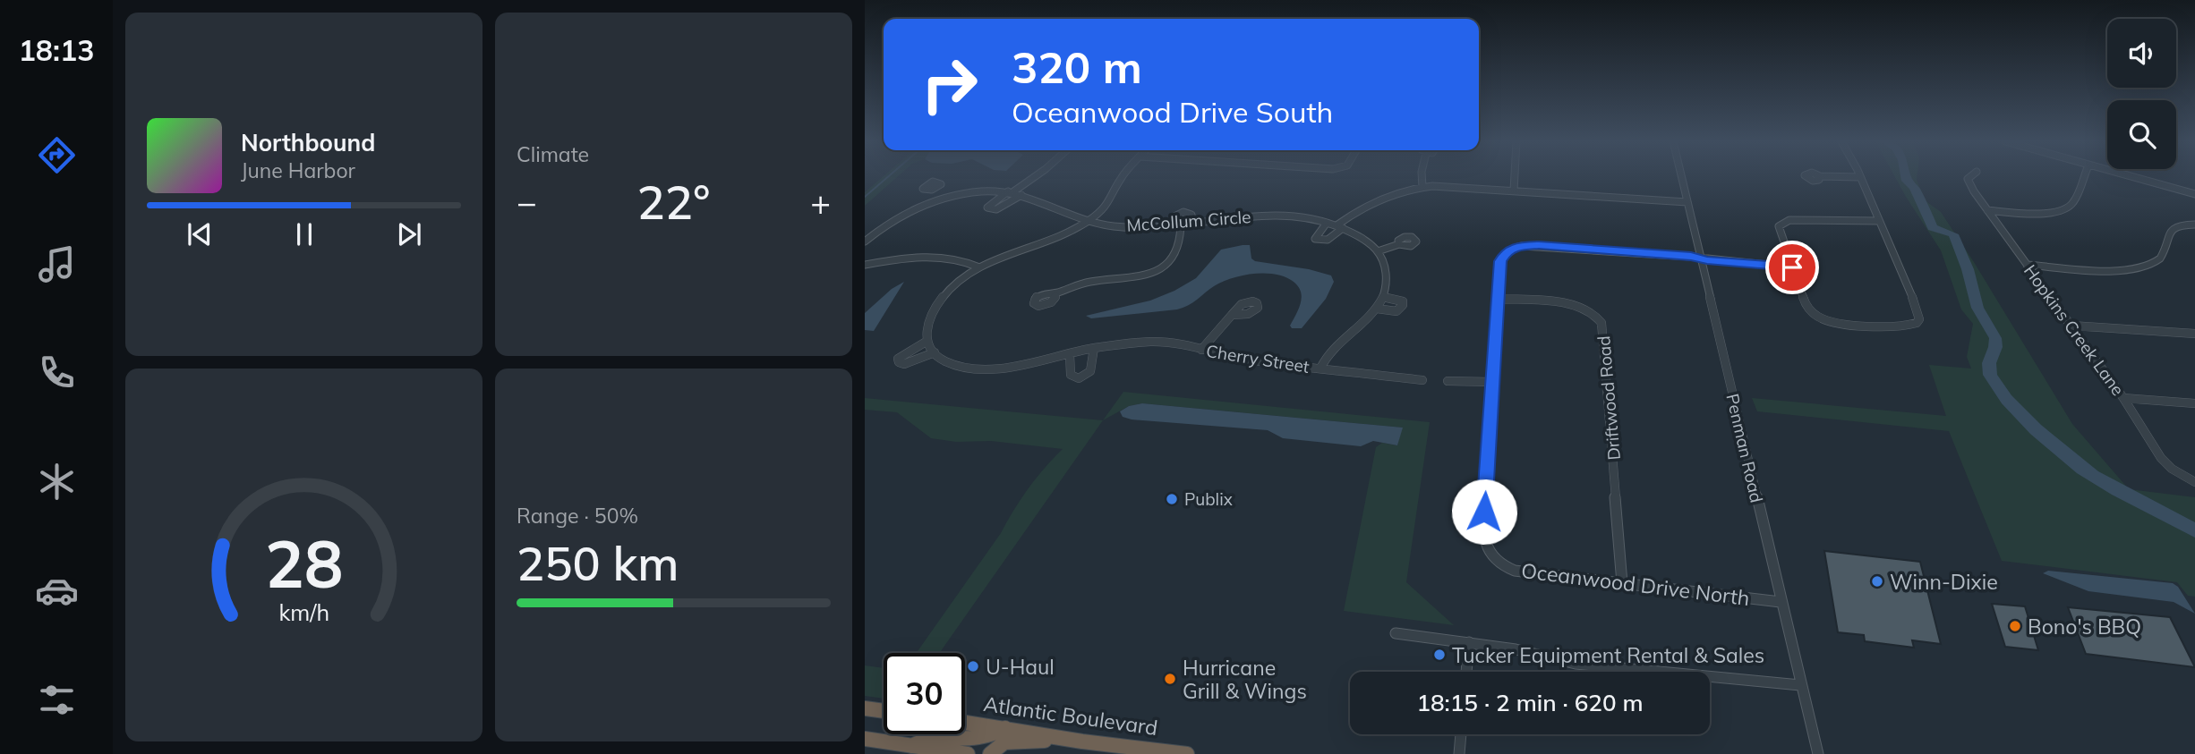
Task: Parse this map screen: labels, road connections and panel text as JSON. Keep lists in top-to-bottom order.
{
  "streets": {
    "highway": ["Atlantic Boulevard"],
    "street": [
      "McCollum Circle",
      "Hopkins Creek Lane",
      "Cherry Street",
      "Driftwood Road",
      "Penman Road",
      "Oceanwood Drive North"
    ]
  },
  "crossings": [
    ["Driftwood Road", "Oceanwood Drive North"],
    ["Penman Road", "Oceanwood Drive North"]
  ],
  "places": [
    "Publix",
    "Winn-Dixie",
    "Bono's BBQ",
    "Tucker Equipment Rental & Sales",
    "U-Haul",
    "Hurricane Grill & Wings"
  ],
  "page": {
    "tabs": "18:13",
    "tile": [
      "Climate",
      ["Range · 50%", "250 km"]
    ],
    "turn": ["320 m", "Oceanwood Drive South"],
    "song": ["Northbound", "June Harbor"],
    "heat": ["−", "22°", "+"],
    "limit": "30",
    "trip": "18:15 · 2 min · 620 m",
    "gauge": ["28", "km/h"]
  }
}
